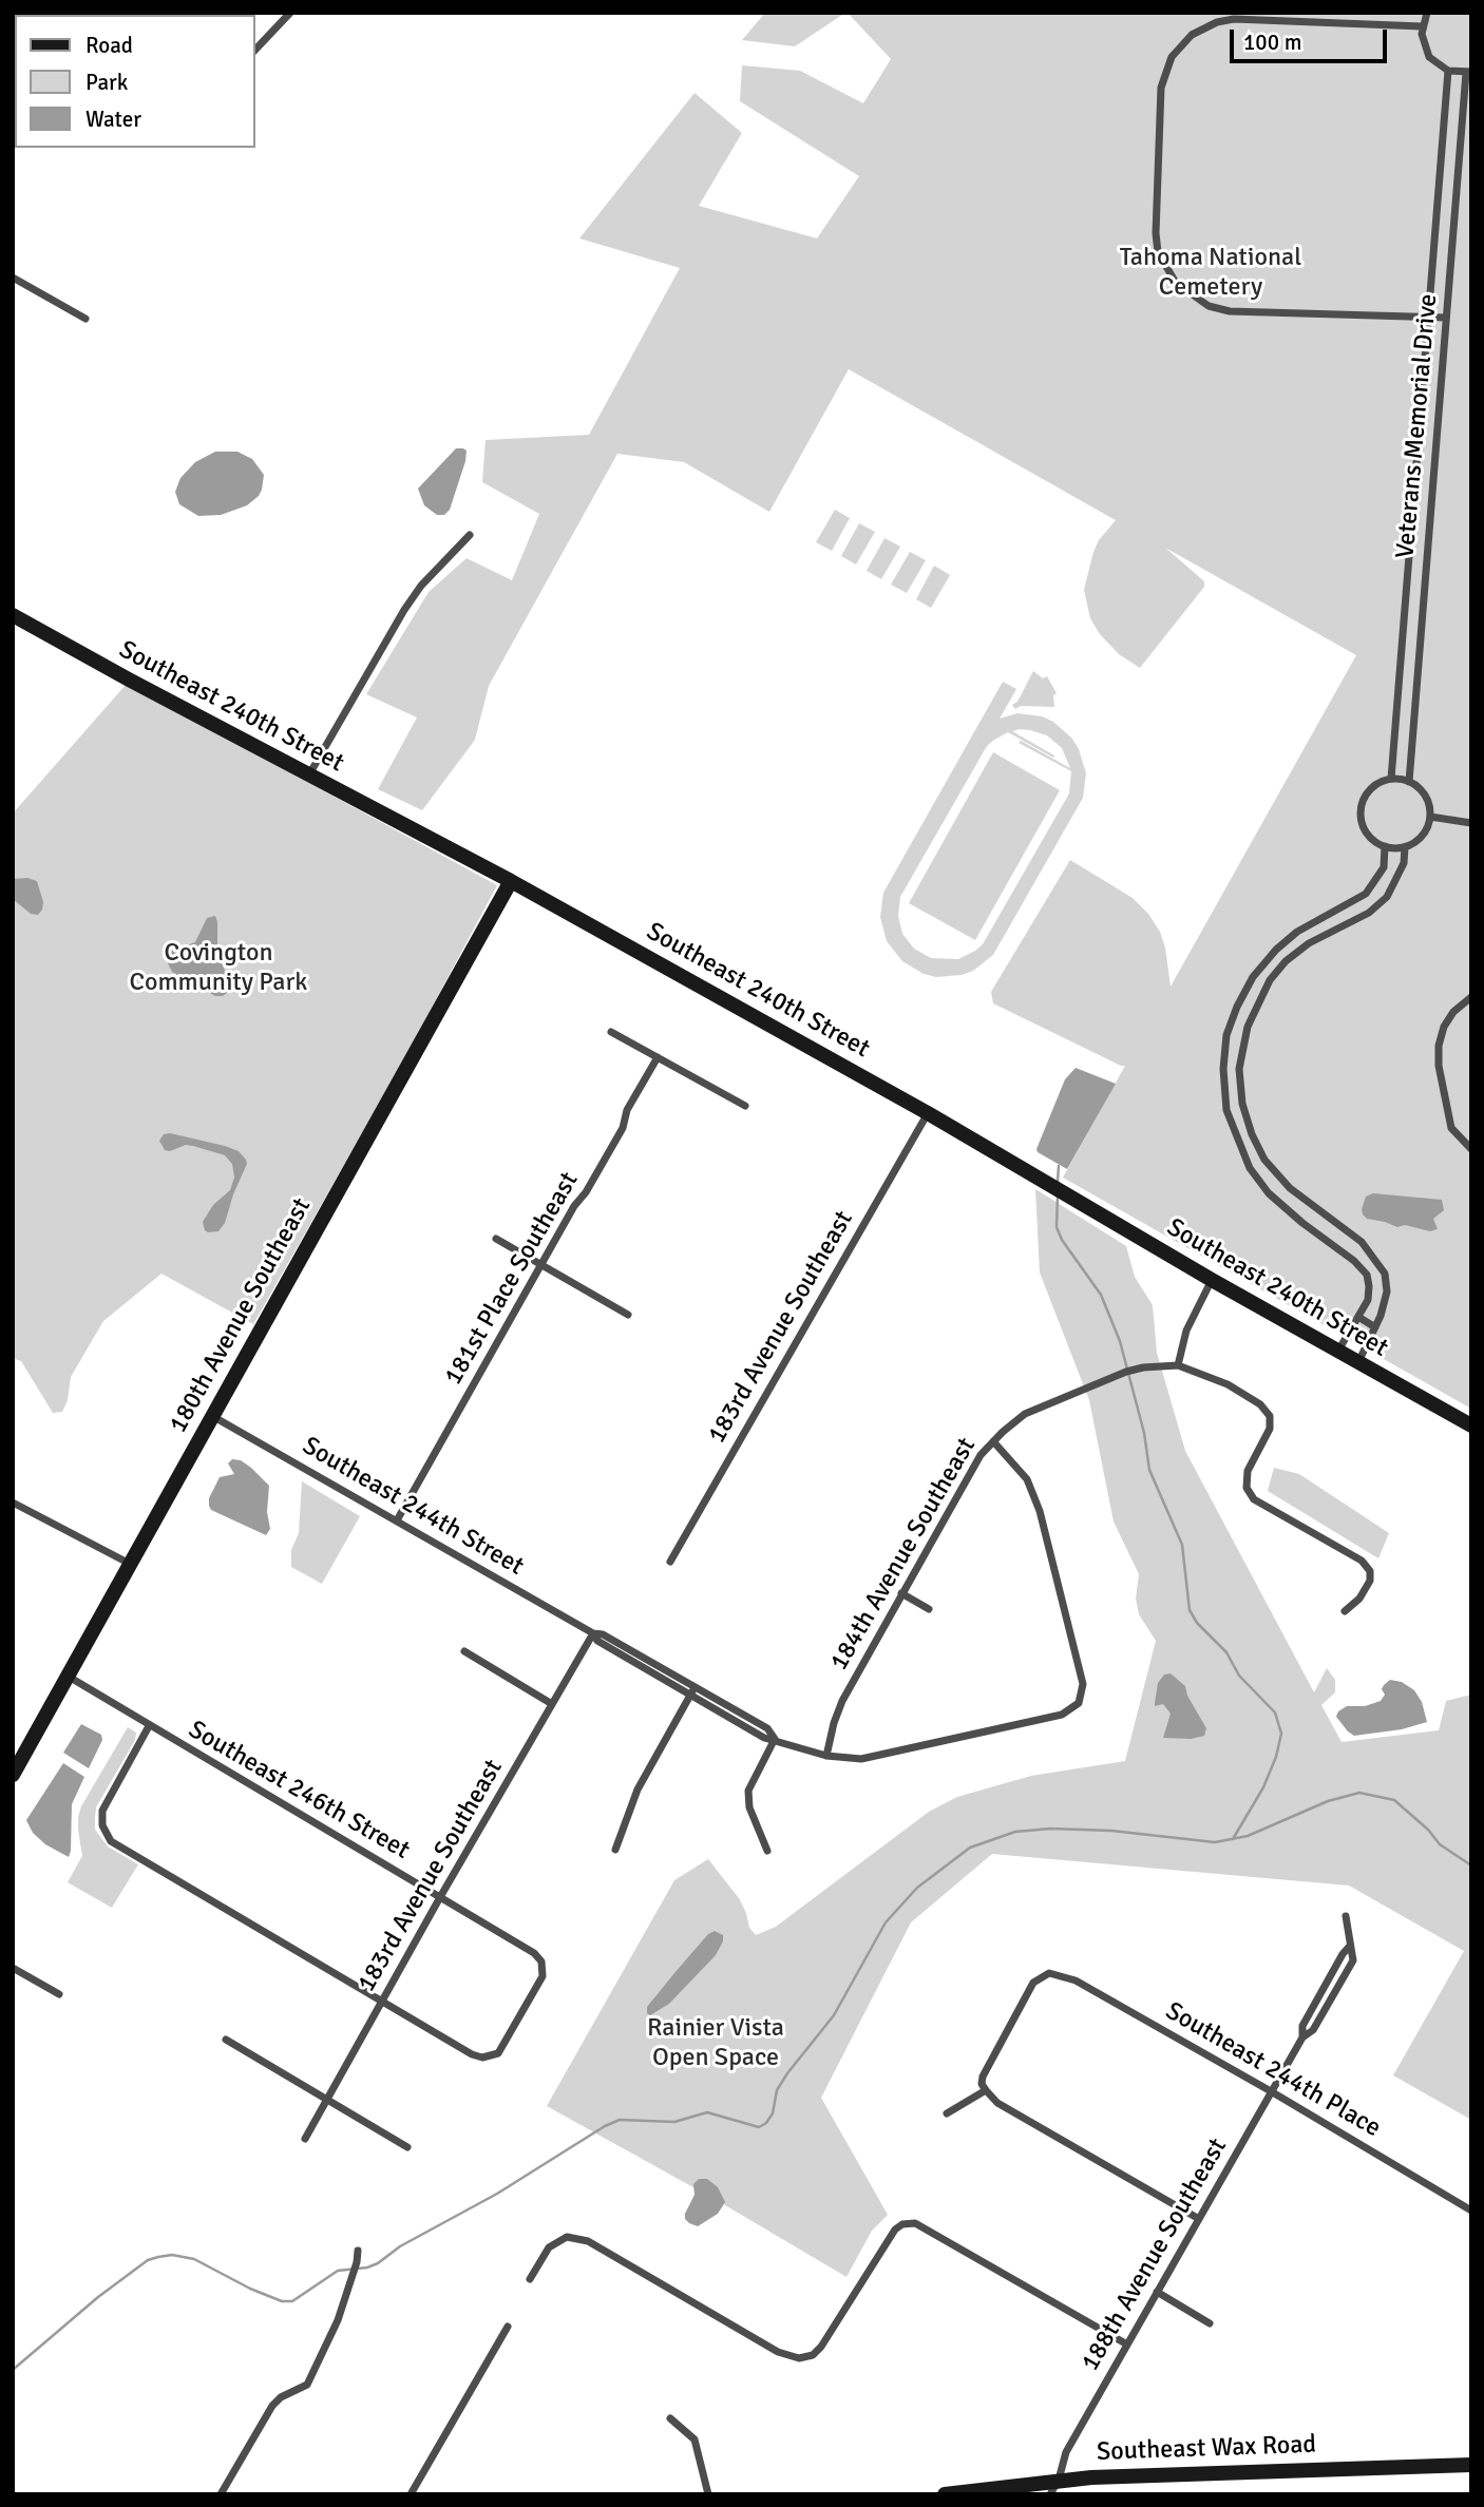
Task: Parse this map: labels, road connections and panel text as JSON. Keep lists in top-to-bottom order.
{
  "streets": {
    "main road": ["Southeast 240th Street", "180th Avenue Southeast", "Southeast Wax Road"],
    "street": [
      "Veterans Memorial Drive",
      "181st Place Southeast",
      "183rd Avenue Southeast",
      "Southeast 244th Street",
      "184th Avenue Southeast",
      "Southeast 246th Street",
      "Southeast 244th Place",
      "188th Avenue Southeast"
    ]
  },
  "crossings": [
    ["Southeast 240th Street", "180th Avenue Southeast"],
    ["Southeast 240th Street", "183rd Avenue Southeast"],
    ["181st Place Southeast", "Southeast 244th Street"],
    ["180th Avenue Southeast", "Southeast 244th Street"],
    ["180th Avenue Southeast", "Southeast 246th Street"],
    ["183rd Avenue Southeast", "Southeast 244th Street"],
    ["183rd Avenue Southeast", "Southeast 246th Street"],
    ["Southeast 244th Street", "184th Avenue Southeast"],
    ["Southeast 244th Place", "188th Avenue Southeast"],
    ["188th Avenue Southeast", "Southeast Wax Road"]
  ],
  "parks": ["Tahoma National Cemetery", "Covington Community Park", "Rainier Vista Open Space"],
  "legend": ["Road", "Park", "Water"],
  "scale_bar": "100 m"
}
